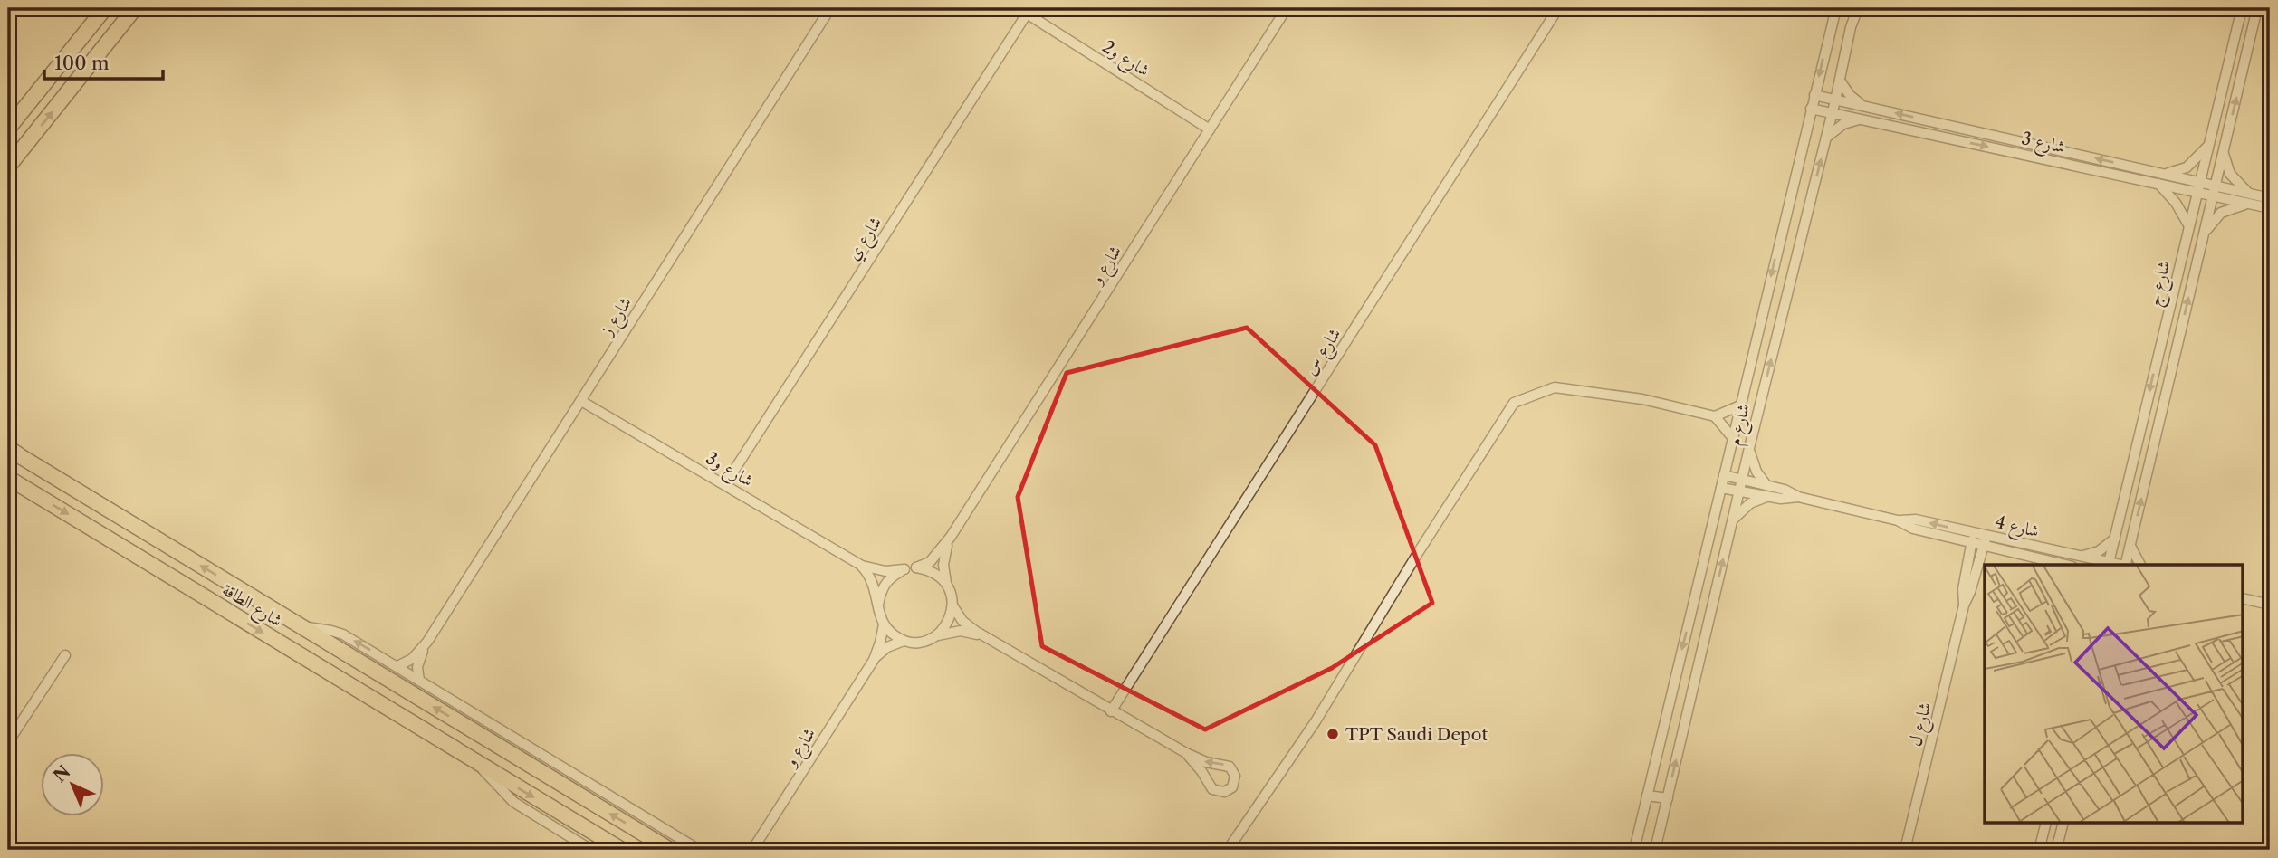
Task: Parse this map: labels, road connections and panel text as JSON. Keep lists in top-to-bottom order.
{
  "streets": {
    "main road": ["شارع الطاقة"],
    "street": [
      "شارع و2",
      "شارع 3",
      "شارع ي",
      "شارع و",
      "شارع ج",
      "شارع ز",
      "شارع س",
      "شارع م",
      "شارع و3",
      "شارع 4",
      "شارع ل"
    ]
  },
  "crossings": [
    ["شارع و2", "شارع ي"],
    ["شارع و2", "شارع و"],
    ["شارع 3", "شارع ج"],
    ["شارع 3", "شارع م"],
    ["شارع ي", "شارع و3"],
    ["شارع و", "شارع و3"],
    ["شارع ج", "شارع 4"],
    ["شارع ز", "شارع و3"],
    ["شارع ز", "شارع الطاقة"],
    ["شارع م", "شارع 4"],
    ["شارع 4", "شارع ل"]
  ],
  "places": ["TPT Saudi Depot"],
  "scale_bar": "100 m",
  "north": "top left"
}
